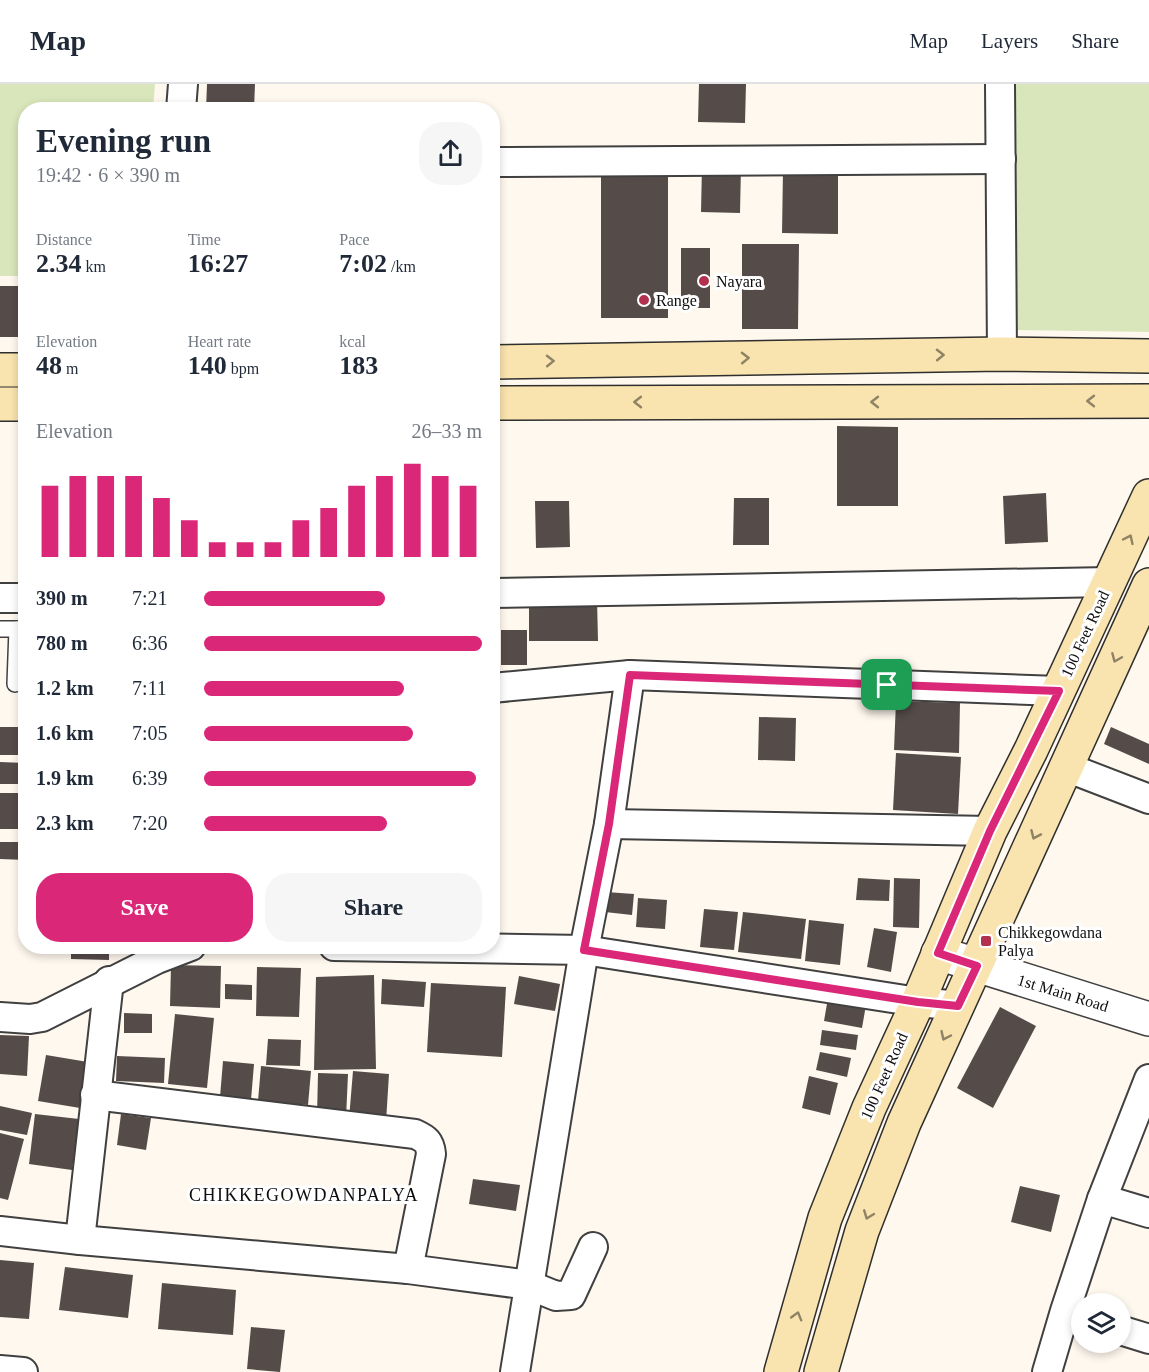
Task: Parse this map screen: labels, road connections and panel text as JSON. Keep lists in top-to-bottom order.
{
  "streets": {
    "main road": ["100 Feet Road"],
    "street": ["1st Main Road"]
  },
  "crossings": [
    ["100 Feet Road", "1st Main Road"]
  ],
  "districts": ["CHIKKEGOWDANPALYA"],
  "places": {
    "other": ["Nayara", "Range"],
    "transit": ["Chikkegowdana Palya"]
  },
  "page": {
    "header": "Map",
    "nav": ["Map", "Layers", "Share"],
    "heading": ["Evening run", "19:42 · 6 × 390 m"],
    "stats": [
      ["Distance", "2.34 km"],
      ["Time", "16:27"],
      ["Pace", "7:02 /km"],
      ["Elevation", "48 m"],
      ["Heart rate", "140 bpm"],
      ["kcal", "183"]
    ],
    "chart": ["Elevation", "26–33 m"],
    "list": [
      {
        "name": "390 m",
        "note": "7:21"
      },
      {
        "name": "780 m",
        "note": "6:36"
      },
      {
        "name": "1.2 km",
        "note": "7:11"
      },
      {
        "name": "1.6 km",
        "note": "7:05"
      },
      {
        "name": "1.9 km",
        "note": "6:39"
      },
      {
        "name": "2.3 km",
        "note": "7:20"
      }
    ],
    "buttons": ["Save", "Share"]
  }
}
